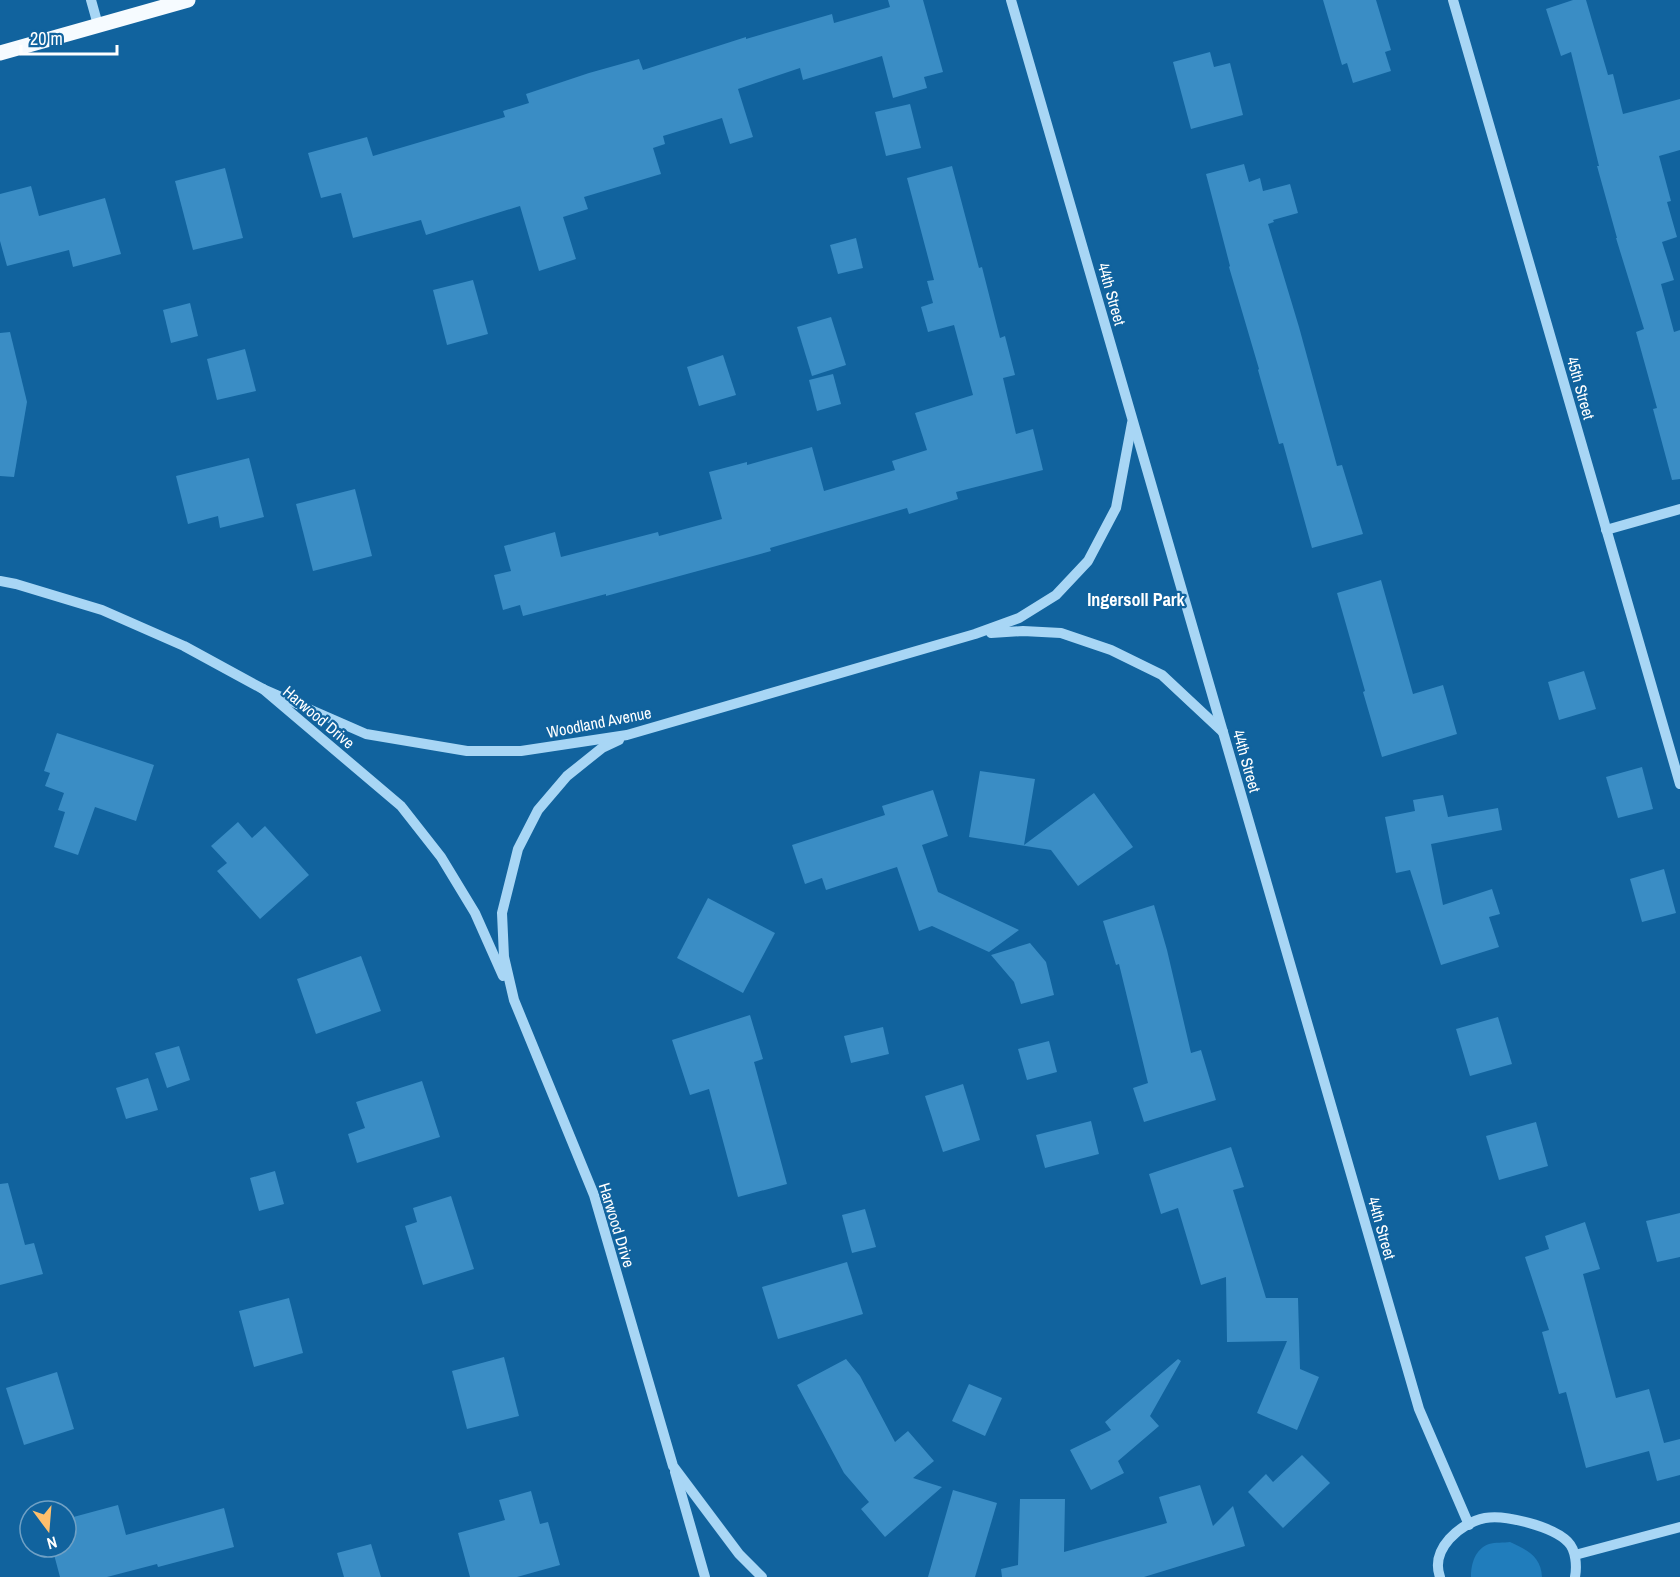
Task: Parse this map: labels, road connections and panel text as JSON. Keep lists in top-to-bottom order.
{
  "streets": {
    "street": [
      "44th Street",
      "45th Street",
      "Harwood Drive",
      "Woodland Avenue"
    ]
  },
  "crossings": [
    ["44th Street", "Woodland Avenue"],
    ["Harwood Drive", "Woodland Avenue"]
  ],
  "districts": ["Ingersoll Park"],
  "scale_bar": "20 m",
  "north": "bottom"
}
